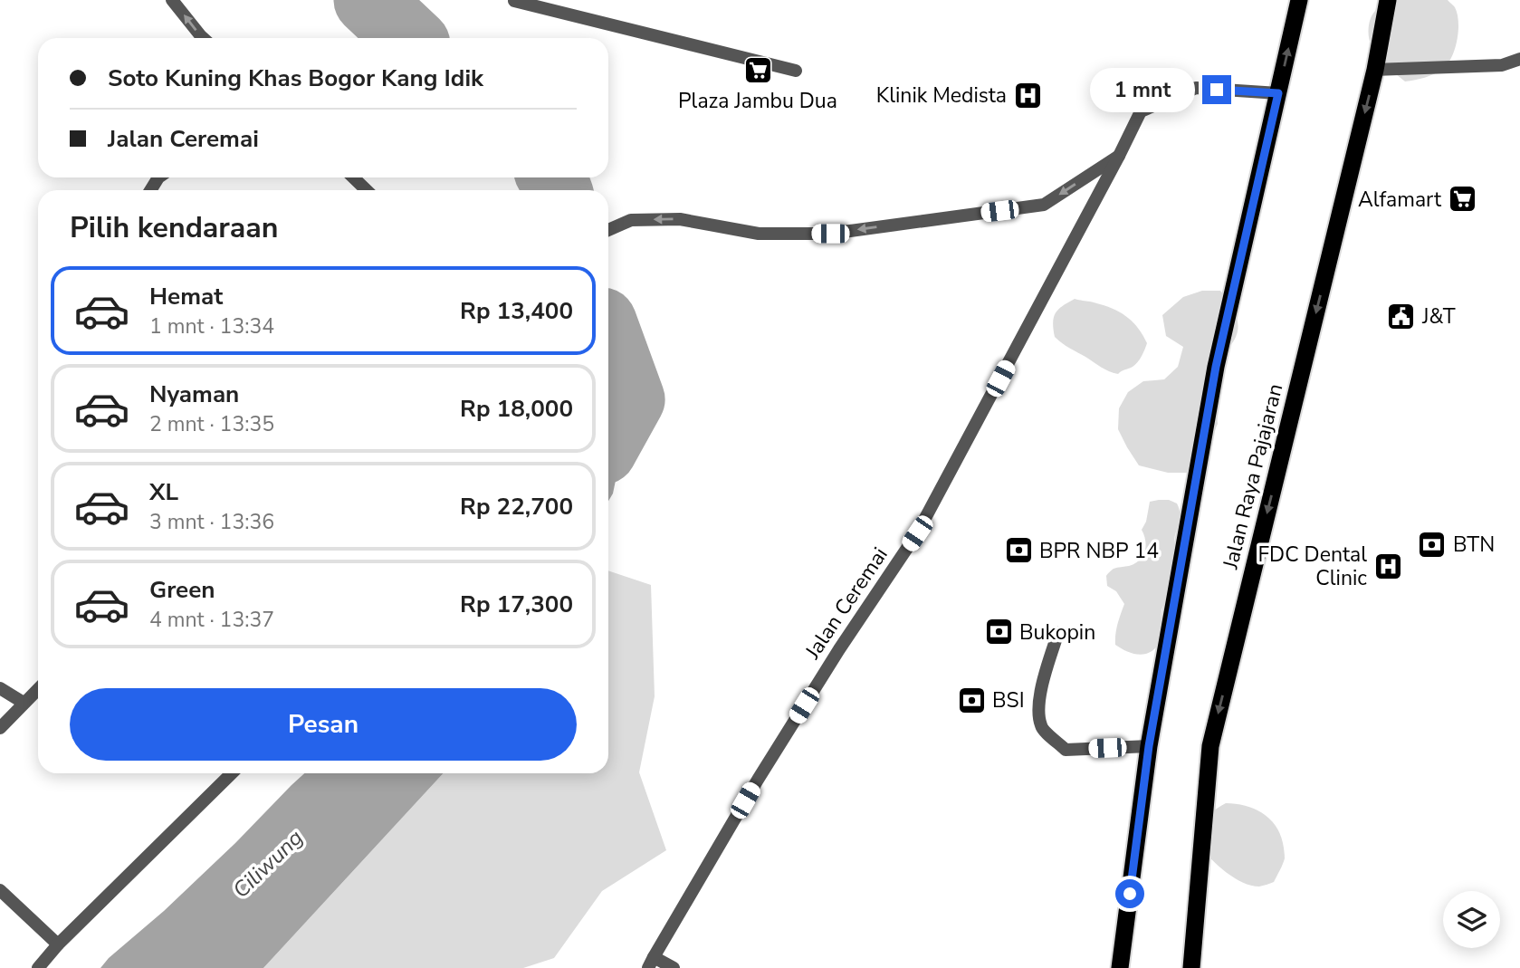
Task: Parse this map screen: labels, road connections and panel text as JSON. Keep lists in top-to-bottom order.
{
  "streets": {
    "highway": ["Jalan Raya Pajajaran"],
    "street": ["Jalan Ceremai"]
  },
  "water": ["Ciliwung"],
  "places": {
    "supermarket": ["Plaza Jambu Dua", "Alfamart"],
    "hospital": ["Klinik Medista", "FDC Dental Clinic"],
    "public building": ["J&T"],
    "bank": [
      "BTN",
      "BPR NBP 14",
      "Bukopin",
      "BSI"
    ]
  },
  "page": {
    "banner": ["Soto Kuning Khas Bogor Kang Idik", "Jalan Ceremai"],
    "bubble": "1 mnt",
    "heading": "Pilih kendaraan",
    "list": [
      {
        "name": "Hemat",
        "note": "1 mnt · 13:34",
        "value": "Rp 13,400"
      },
      {
        "name": "Nyaman",
        "note": "2 mnt · 13:35",
        "value": "Rp 18,000"
      },
      {
        "name": "XL",
        "note": "3 mnt · 13:36",
        "value": "Rp 22,700"
      },
      {
        "name": "Green",
        "note": "4 mnt · 13:37",
        "value": "Rp 17,300"
      }
    ],
    "buttons": "Pesan"
  }
}
